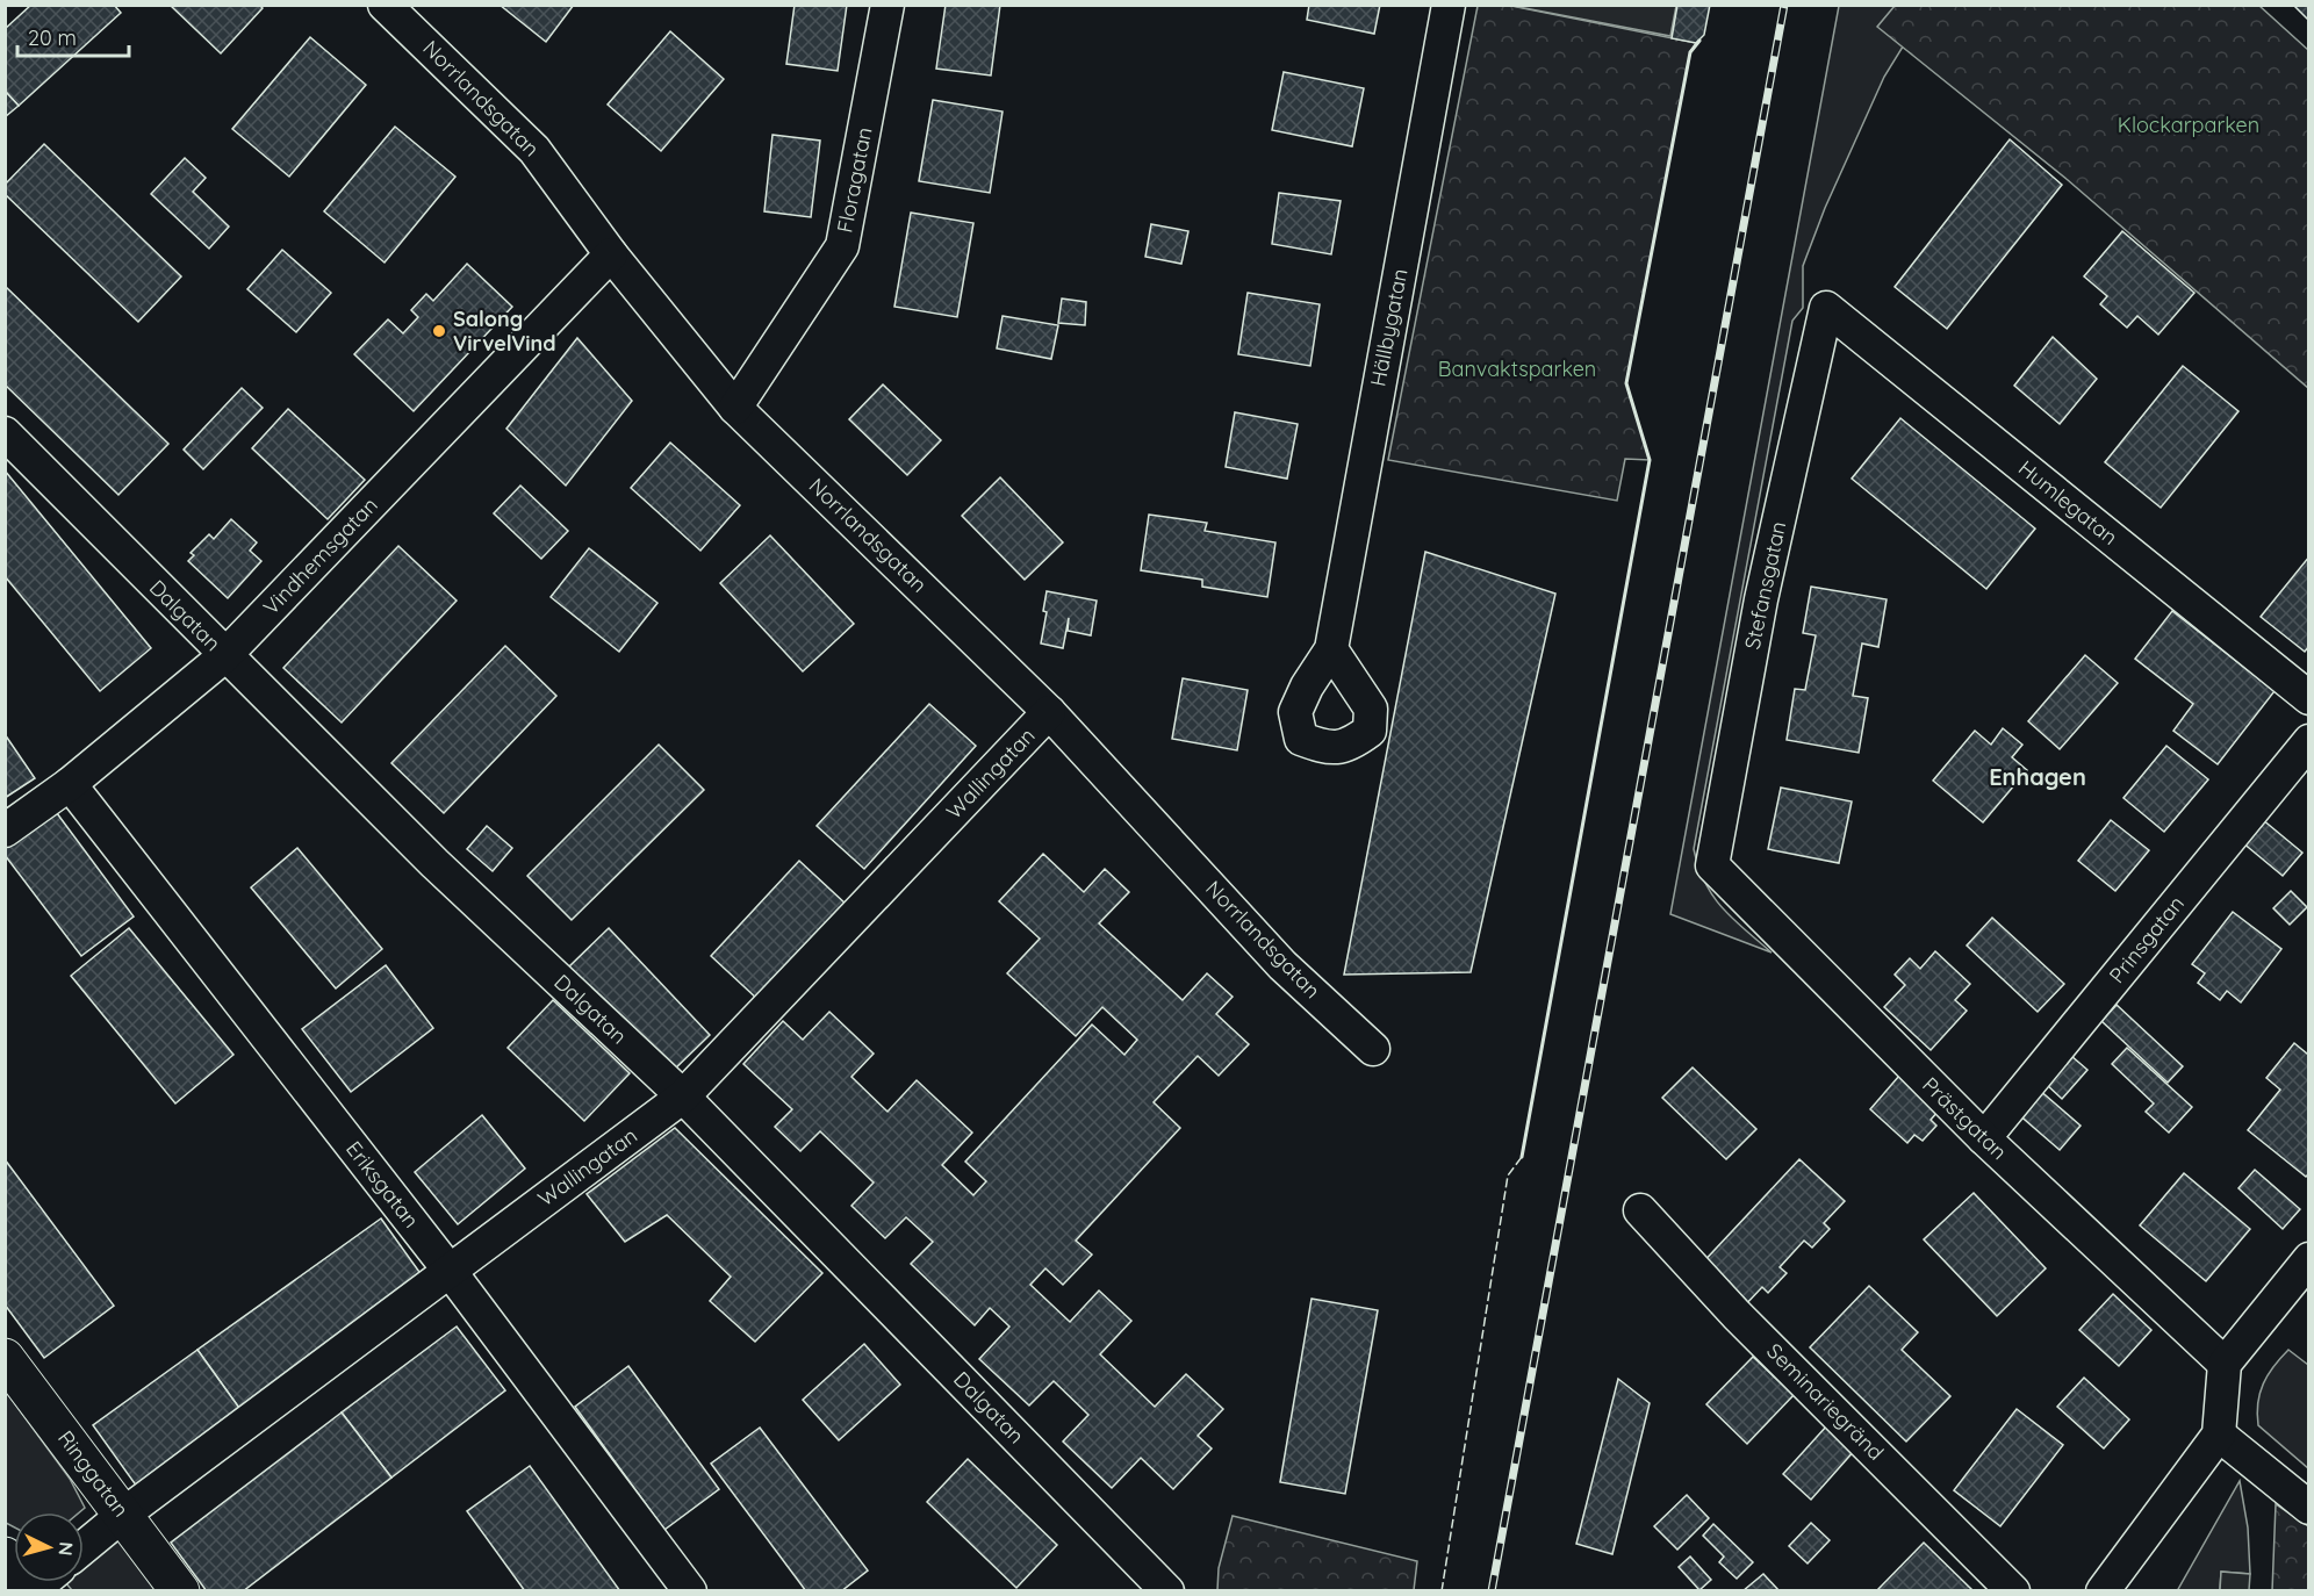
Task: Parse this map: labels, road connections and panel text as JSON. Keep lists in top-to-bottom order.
{
  "streets": {
    "street": [
      "Norrlandsgatan",
      "Floragatan",
      "Hällbygatan",
      "Humlegatan",
      "Vindhemsgatan",
      "Stefansgatan",
      "Dalgatan",
      "Wallingatan",
      "Prinsgatan",
      "Prästgatan",
      "Eriksgatan",
      "Seminariegränd",
      "Ringgatan"
    ]
  },
  "crossings": [
    ["Norrlandsgatan", "Floragatan"],
    ["Norrlandsgatan", "Vindhemsgatan"],
    ["Norrlandsgatan", "Wallingatan"],
    ["Humlegatan", "Stefansgatan"],
    ["Vindhemsgatan", "Dalgatan"],
    ["Vindhemsgatan", "Eriksgatan"],
    ["Stefansgatan", "Prästgatan"],
    ["Dalgatan", "Wallingatan"],
    ["Wallingatan", "Eriksgatan"],
    ["Wallingatan", "Ringgatan"],
    ["Prinsgatan", "Prästgatan"]
  ],
  "districts": ["Enhagen"],
  "parks": ["Klockarparken", "Banvaktsparken"],
  "places": ["Salong VirvelVind"],
  "scale_bar": "20 m",
  "north": "right"
}
